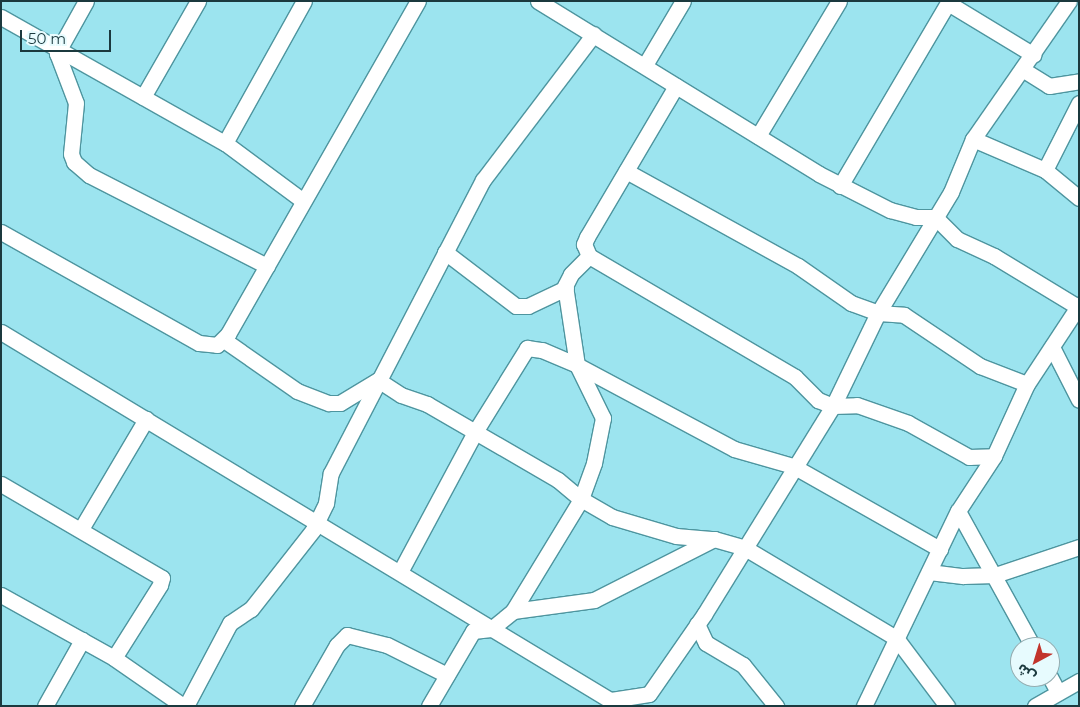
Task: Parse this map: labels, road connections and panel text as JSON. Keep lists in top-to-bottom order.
{
  "scale_bar": "50 m",
  "north": "bottom left"
}
